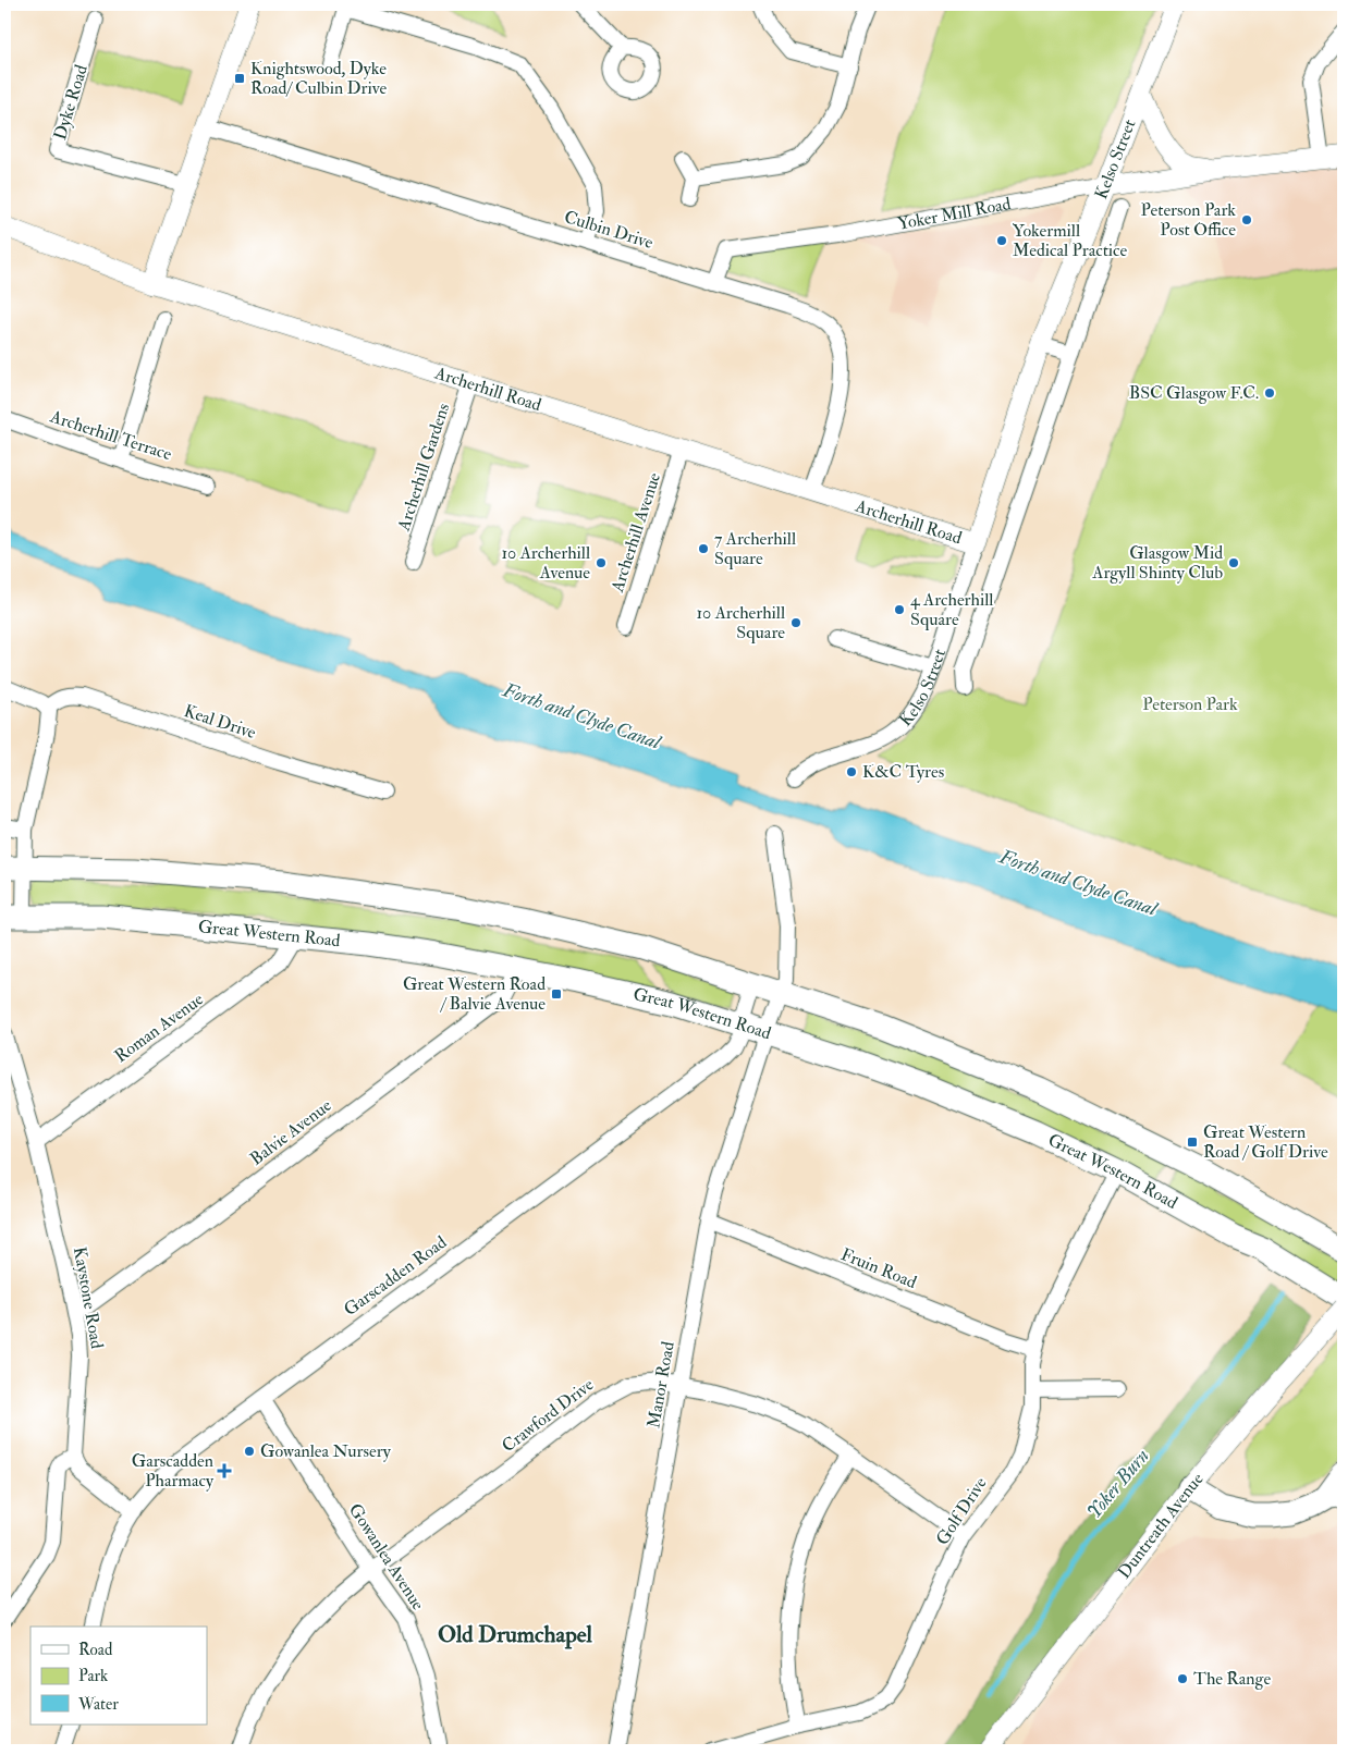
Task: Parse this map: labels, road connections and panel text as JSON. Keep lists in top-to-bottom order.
{
  "streets": {
    "main road": ["Great Western Road"],
    "street": [
      "Dyke Road",
      "Kelso Street",
      "Yoker Mill Road",
      "Culbin Drive",
      "Archerhill Road",
      "Archerhill Terrace",
      "Archerhill Gardens",
      "Archerhill Avenue",
      "Keal Drive",
      "Roman Avenue",
      "Balvie Avenue",
      "Fruin Road",
      "Garscadden Road",
      "Kaystone Road",
      "Manor Road",
      "Crawford Drive",
      "Golf Drive",
      "Duntreath Avenue",
      "Gowanlea Avenue"
    ]
  },
  "crossings": [
    ["Kelso Street", "Yoker Mill Road"],
    ["Kelso Street", "Archerhill Road"],
    ["Yoker Mill Road", "Culbin Drive"],
    ["Culbin Drive", "Archerhill Road"],
    ["Archerhill Road", "Archerhill Gardens"],
    ["Archerhill Road", "Archerhill Avenue"],
    ["Great Western Road", "Roman Avenue"],
    ["Great Western Road", "Balvie Avenue"],
    ["Great Western Road", "Garscadden Road"],
    ["Great Western Road", "Manor Road"],
    ["Great Western Road", "Golf Drive"],
    ["Great Western Road", "Duntreath Avenue"],
    ["Roman Avenue", "Kaystone Road"],
    ["Balvie Avenue", "Kaystone Road"],
    ["Fruin Road", "Manor Road"],
    ["Fruin Road", "Golf Drive"],
    ["Garscadden Road", "Gowanlea Avenue"],
    ["Manor Road", "Crawford Drive"],
    ["Crawford Drive", "Golf Drive"],
    ["Crawford Drive", "Gowanlea Avenue"]
  ],
  "districts": ["Old Drumchapel"],
  "water": ["Forth and Clyde Canal", "Yoker Burn"],
  "parks": ["Peterson Park"],
  "places": {
    "transit": ["Knightswood, Dyke Road/ Culbin Drive", "Great Western Road / Balvie Avenue", "Great Western Road / Golf Drive"],
    "other": [
      "Peterson Park Post Office",
      "Yokermill Medical Practice",
      "BSC Glasgow F.C.",
      "7 Archerhill Square",
      "10 Archerhill Avenue",
      "Glasgow Mid Argyll Shinty Club",
      "4 Archerhill Square",
      "10 Archerhill Square",
      "K&C Tyres",
      "Gowanlea Nursery",
      "The Range"
    ],
    "health": ["Garscadden Pharmacy"]
  },
  "legend": ["Road", "Park", "Water"]
}
